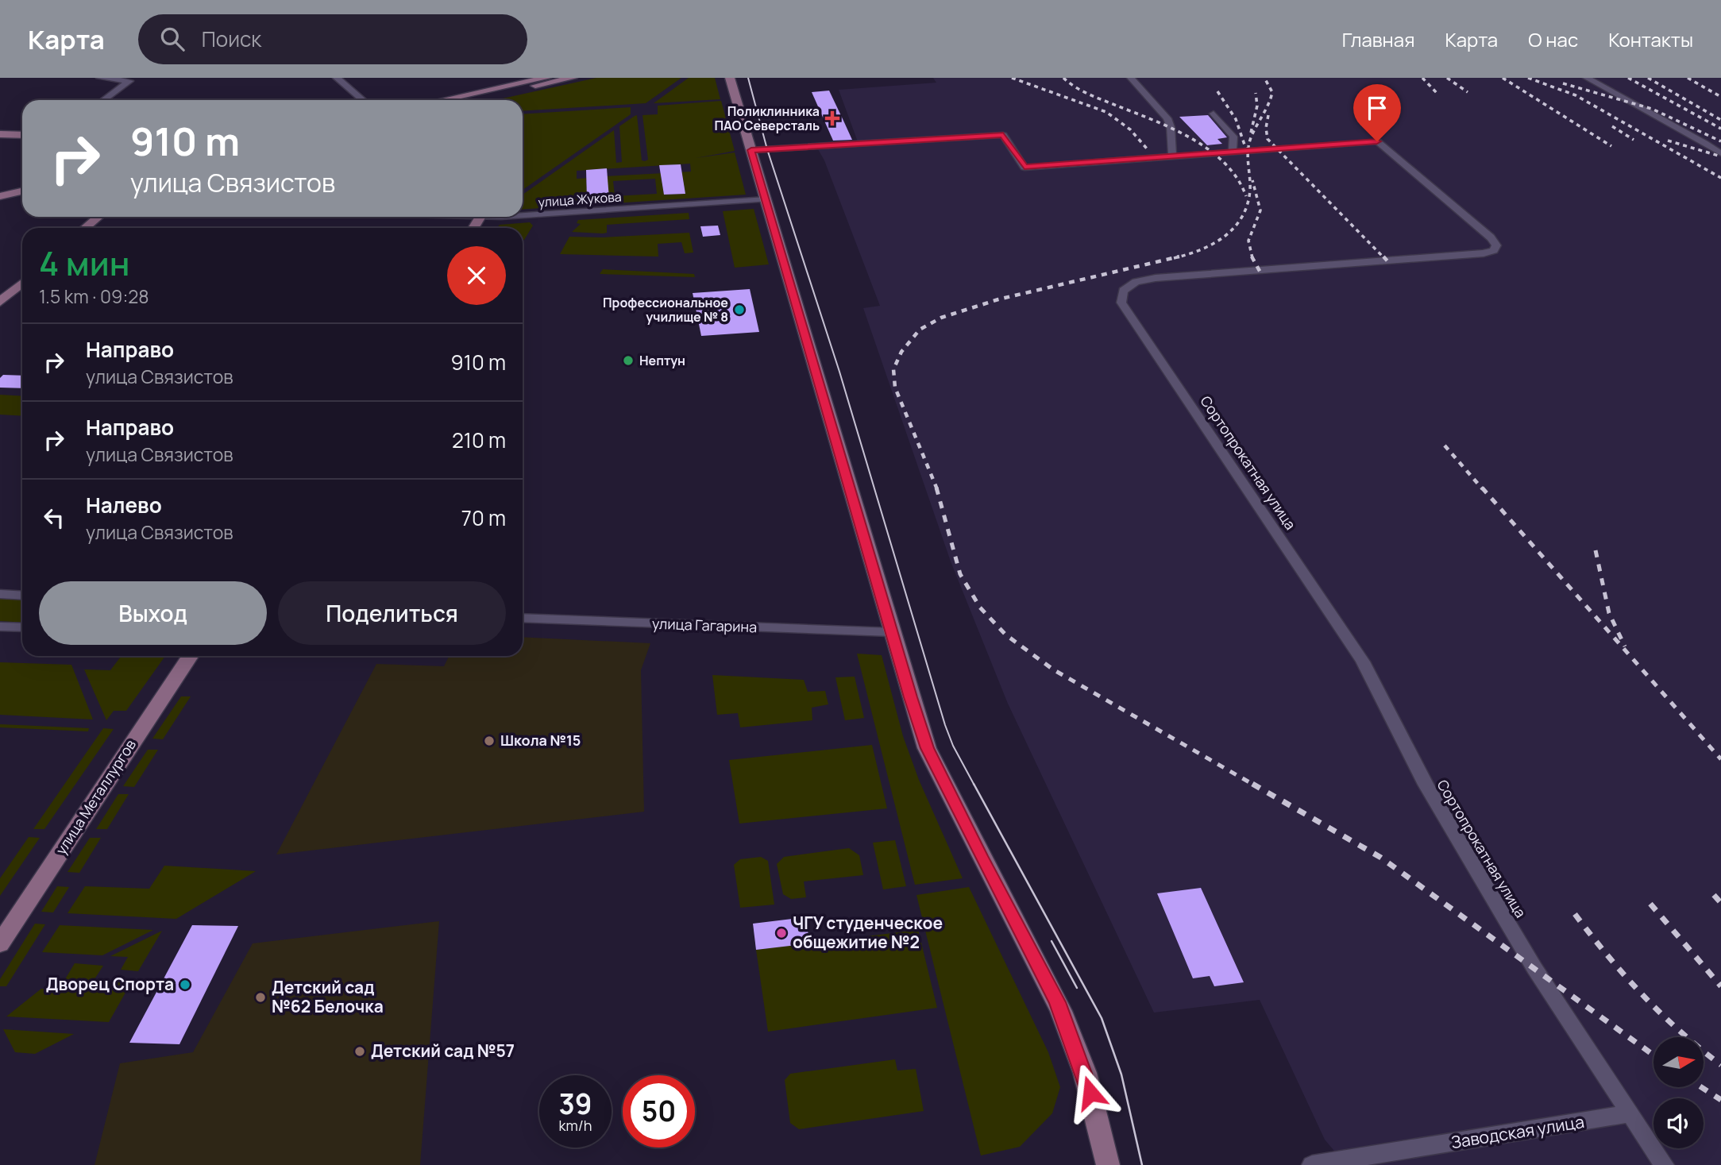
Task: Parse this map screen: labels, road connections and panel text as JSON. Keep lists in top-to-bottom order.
{
  "streets": {
    "main road": ["улица Металлургов"],
    "street": [
      "улица Жукова",
      "Сортопрокатная улица",
      "улица Гагарина",
      "Заводская улица"
    ]
  },
  "crossings": [
    ["Сортопрокатная улица", "Заводская улица"]
  ],
  "places": {
    "health": ["Поликлинника ПАО Северсталь"],
    "other": [
      "Профессиональное училище № 8",
      "Нептун",
      "Школа №15",
      "ЧГУ студенческое общежитие №2",
      "Дворец Спорта",
      "Детский сад №62 Белочка",
      "Детский сад №57"
    ]
  },
  "north": "right",
  "page": {
    "header": "Карта",
    "search": "Поиск",
    "nav": [
      "Главная",
      "Карта",
      "О нас",
      "Контакты"
    ],
    "turn": ["910 m", "улица Связистов"],
    "heading": ["4 мин", "1.5 km · 09:28"],
    "list": [
      {
        "name": "Направо",
        "note": "улица Связистов",
        "value": "910 m"
      },
      {
        "name": "Направо",
        "note": "улица Связистов",
        "value": "210 m"
      },
      {
        "name": "Налево",
        "note": "улица Связистов",
        "value": "70 m"
      }
    ],
    "buttons": ["Выход", "Поделиться"],
    "speed": "39 km/h",
    "limit": "50"
  }
}
